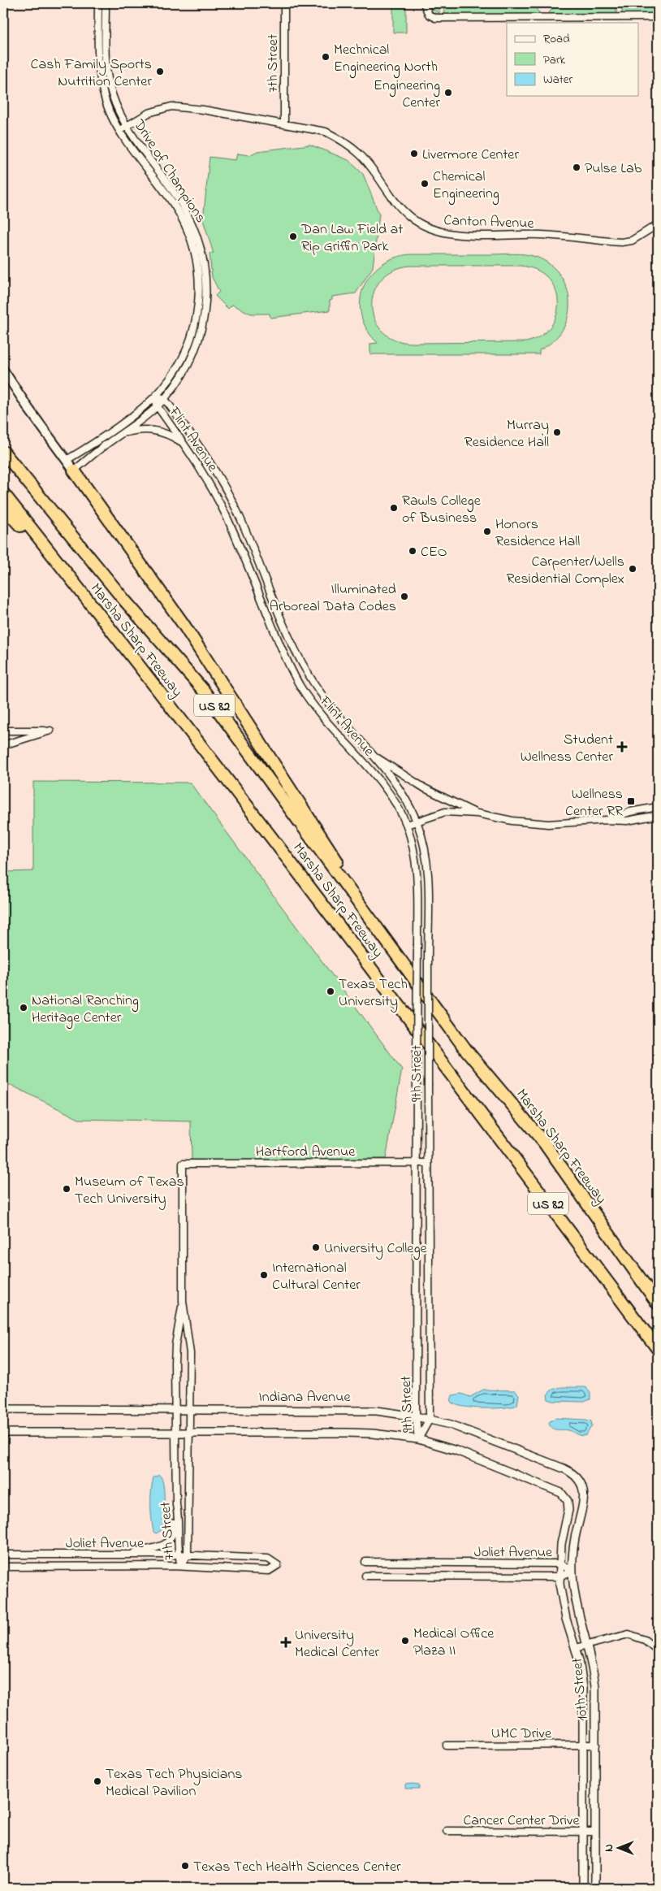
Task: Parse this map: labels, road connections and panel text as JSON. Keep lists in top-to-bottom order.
{
  "streets": {
    "highway": ["Marsha Sharp Freeway", "US 82"],
    "street": [
      "7th Street",
      "Drive of Champions",
      "Canton Avenue",
      "Flint Avenue",
      "9th Street",
      "Hartford Avenue",
      "Indiana Avenue",
      "Joliet Avenue",
      "10th Street",
      "UMC Drive",
      "Cancer Center Drive"
    ]
  },
  "crossings": [
    ["7th Street", "Canton Avenue"],
    ["7th Street", "Hartford Avenue"],
    ["7th Street", "Indiana Avenue"],
    ["7th Street", "Joliet Avenue"],
    ["Drive of Champions", "Canton Avenue"],
    ["Drive of Champions", "Flint Avenue"],
    ["Flint Avenue", "9th Street"],
    ["9th Street", "Hartford Avenue"],
    ["9th Street", "Indiana Avenue"],
    ["9th Street", "10th Street"],
    ["Indiana Avenue", "10th Street"],
    ["Joliet Avenue", "10th Street"],
    ["10th Street", "UMC Drive"],
    ["10th Street", "Cancer Center Drive"]
  ],
  "places": {
    "other": [
      "Mechnical Engineering North",
      "Cash Family Sports Nutrition Center",
      "Engineering Center",
      "Livermore Center",
      "Pulse Lab",
      "Chemical Engineering",
      "Dan Law Field at Rip Griffin Park",
      "Murray Residence Hall",
      "Rawls College of Business",
      "Honors Residence Hall",
      "CEO",
      "Carpenter/Wells Residential Complex",
      "Illuminated Arboreal Data Codes",
      "Texas Tech University",
      "National Ranching Heritage Center",
      "Museum of Texas Tech University",
      "University College",
      "International Cultural Center",
      "Medical Office Plaza II",
      "Texas Tech Physicians Medical Pavilion",
      "Texas Tech Health Sciences Center"
    ],
    "health": ["Student Wellness Center", "University Medical Center"],
    "transit": ["Wellness Center RR"]
  },
  "legend": ["Road", "Park", "Water"],
  "north": "left"
}
